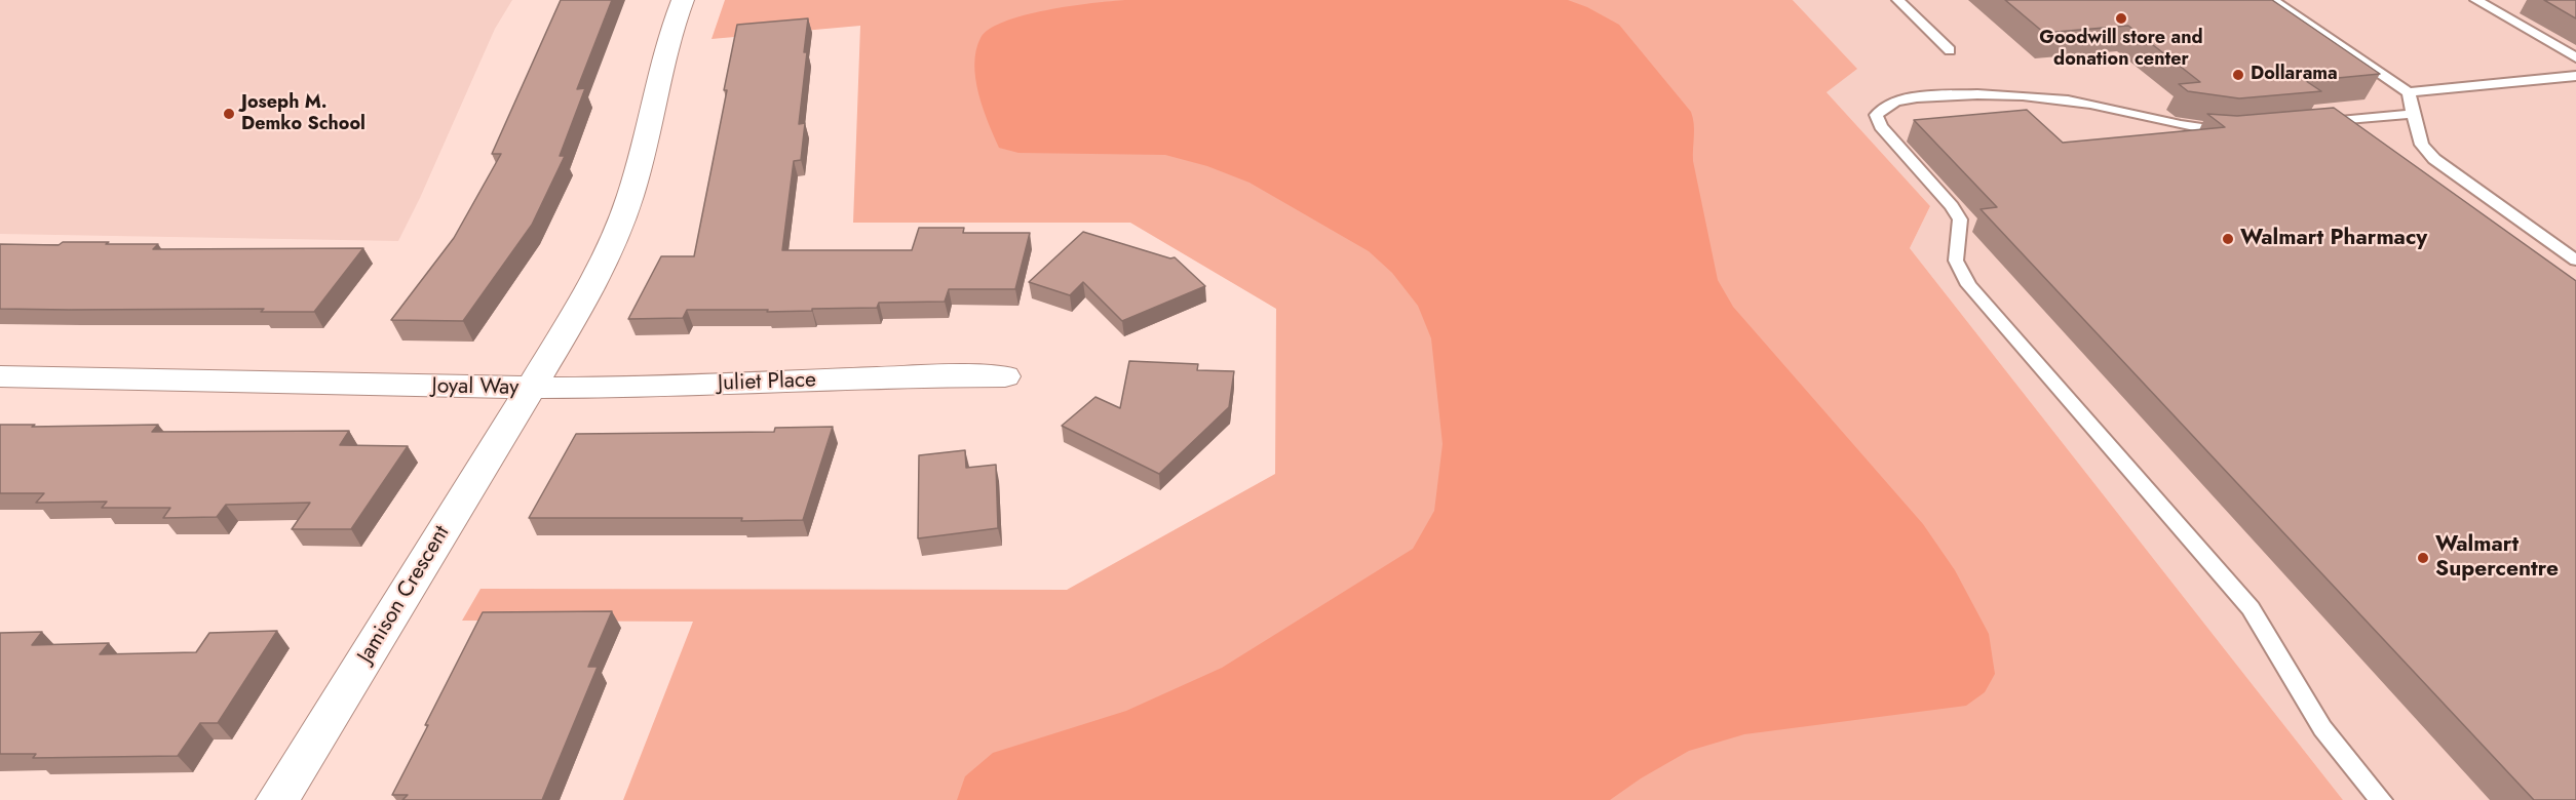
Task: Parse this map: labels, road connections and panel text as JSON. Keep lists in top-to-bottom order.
{
  "streets": {
    "street": ["Juliet Place", "Joyal Way", "Jamison Crescent"]
  },
  "crossings": [
    ["Juliet Place", "Joyal Way"],
    ["Juliet Place", "Jamison Crescent"],
    ["Joyal Way", "Jamison Crescent"]
  ],
  "places": [
    "Goodwill store and donation center",
    "Dollarama",
    "Joseph M. Demko School",
    "Walmart Pharmacy",
    "Walmart Supercentre"
  ]
}
